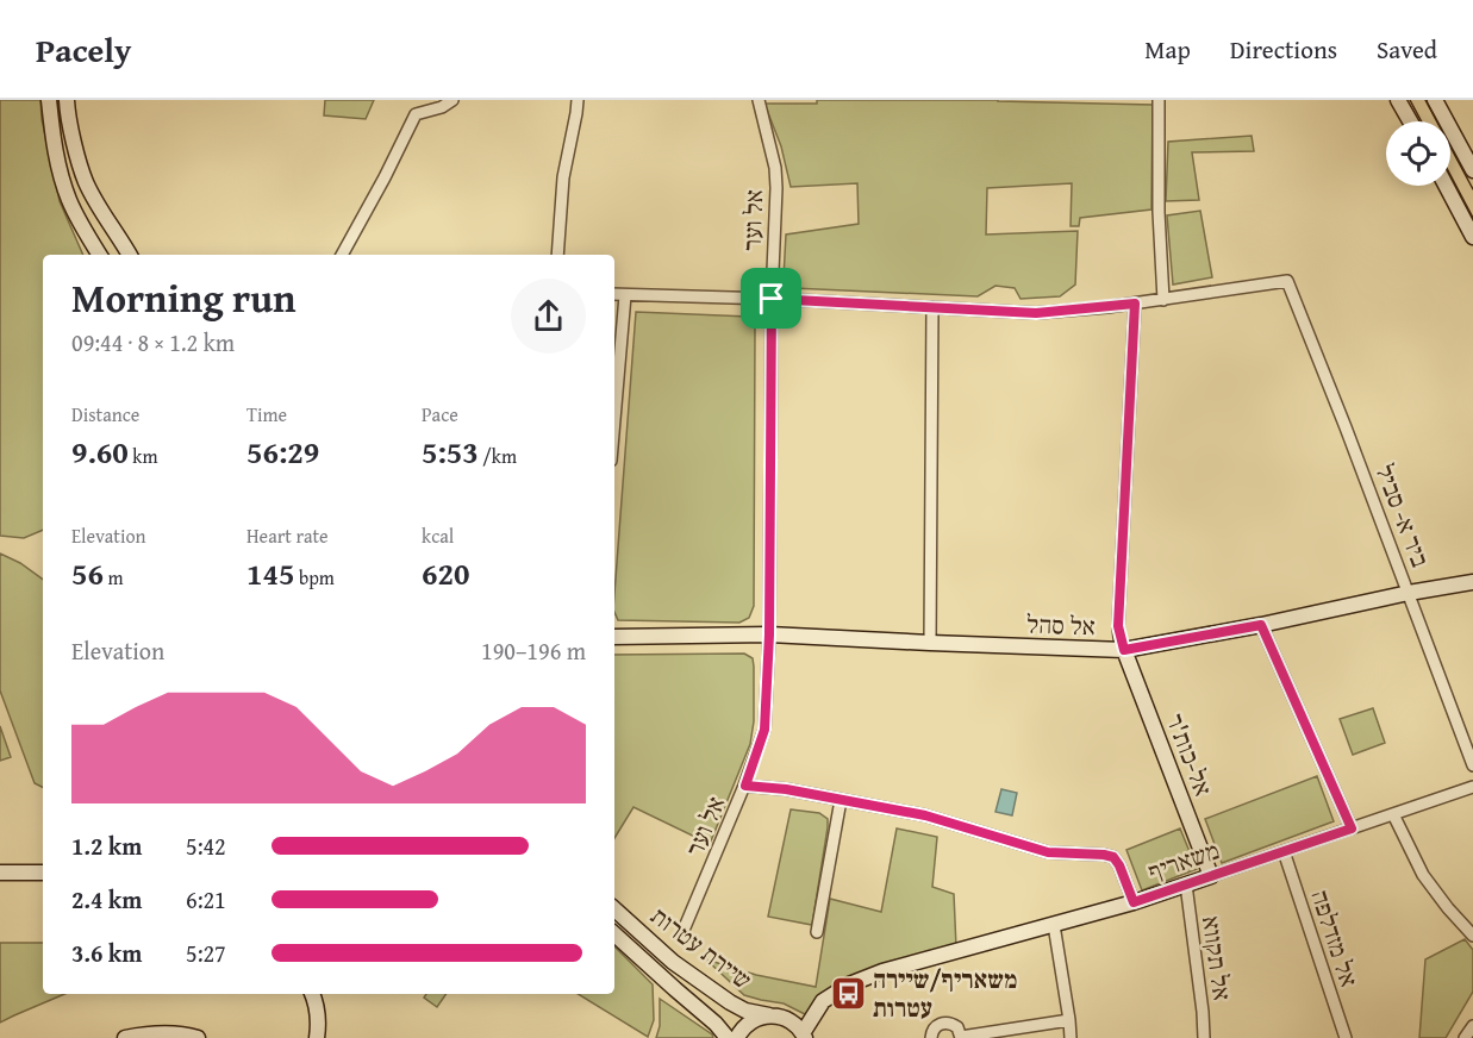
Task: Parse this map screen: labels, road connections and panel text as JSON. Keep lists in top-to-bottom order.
{
  "streets": {
    "street": [
      "אל וער",
      "ביר א- סביל",
      "אל סהל",
      "אל-כות'ר",
      "משאריף",
      "אל מזדלפה",
      "שיירת עטרות",
      "אל תקווא"
    ]
  },
  "crossings": [
    ["אל וער", "אל סהל"],
    ["ביר א- סביל", "אל סהל"],
    ["אל סהל", "אל-כות'ר"],
    ["אל-כות'ר", "משאריף"],
    ["משאריף", "אל מזדלפה"],
    ["משאריף", "שיירת עטרות"],
    ["משאריף", "אל תקווא"]
  ],
  "places": {
    "bus stop": ["משאריף/שיירה עטרות"]
  },
  "page": {
    "header": "Pacely",
    "nav": ["Map", "Directions", "Saved"],
    "heading": ["Morning run", "09:44 · 8 × 1.2 km"],
    "stats": [
      ["Distance", "9.60 km"],
      ["Time", "56:29"],
      ["Pace", "5:53 /km"],
      ["Elevation", "56 m"],
      ["Heart rate", "145 bpm"],
      ["kcal", "620"]
    ],
    "chart": ["Elevation", "190–196 m"],
    "list": [
      {
        "name": "1.2 km",
        "note": "5:42"
      },
      {
        "name": "2.4 km",
        "note": "6:21"
      },
      {
        "name": "3.6 km",
        "note": "5:27"
      }
    ]
  }
}
